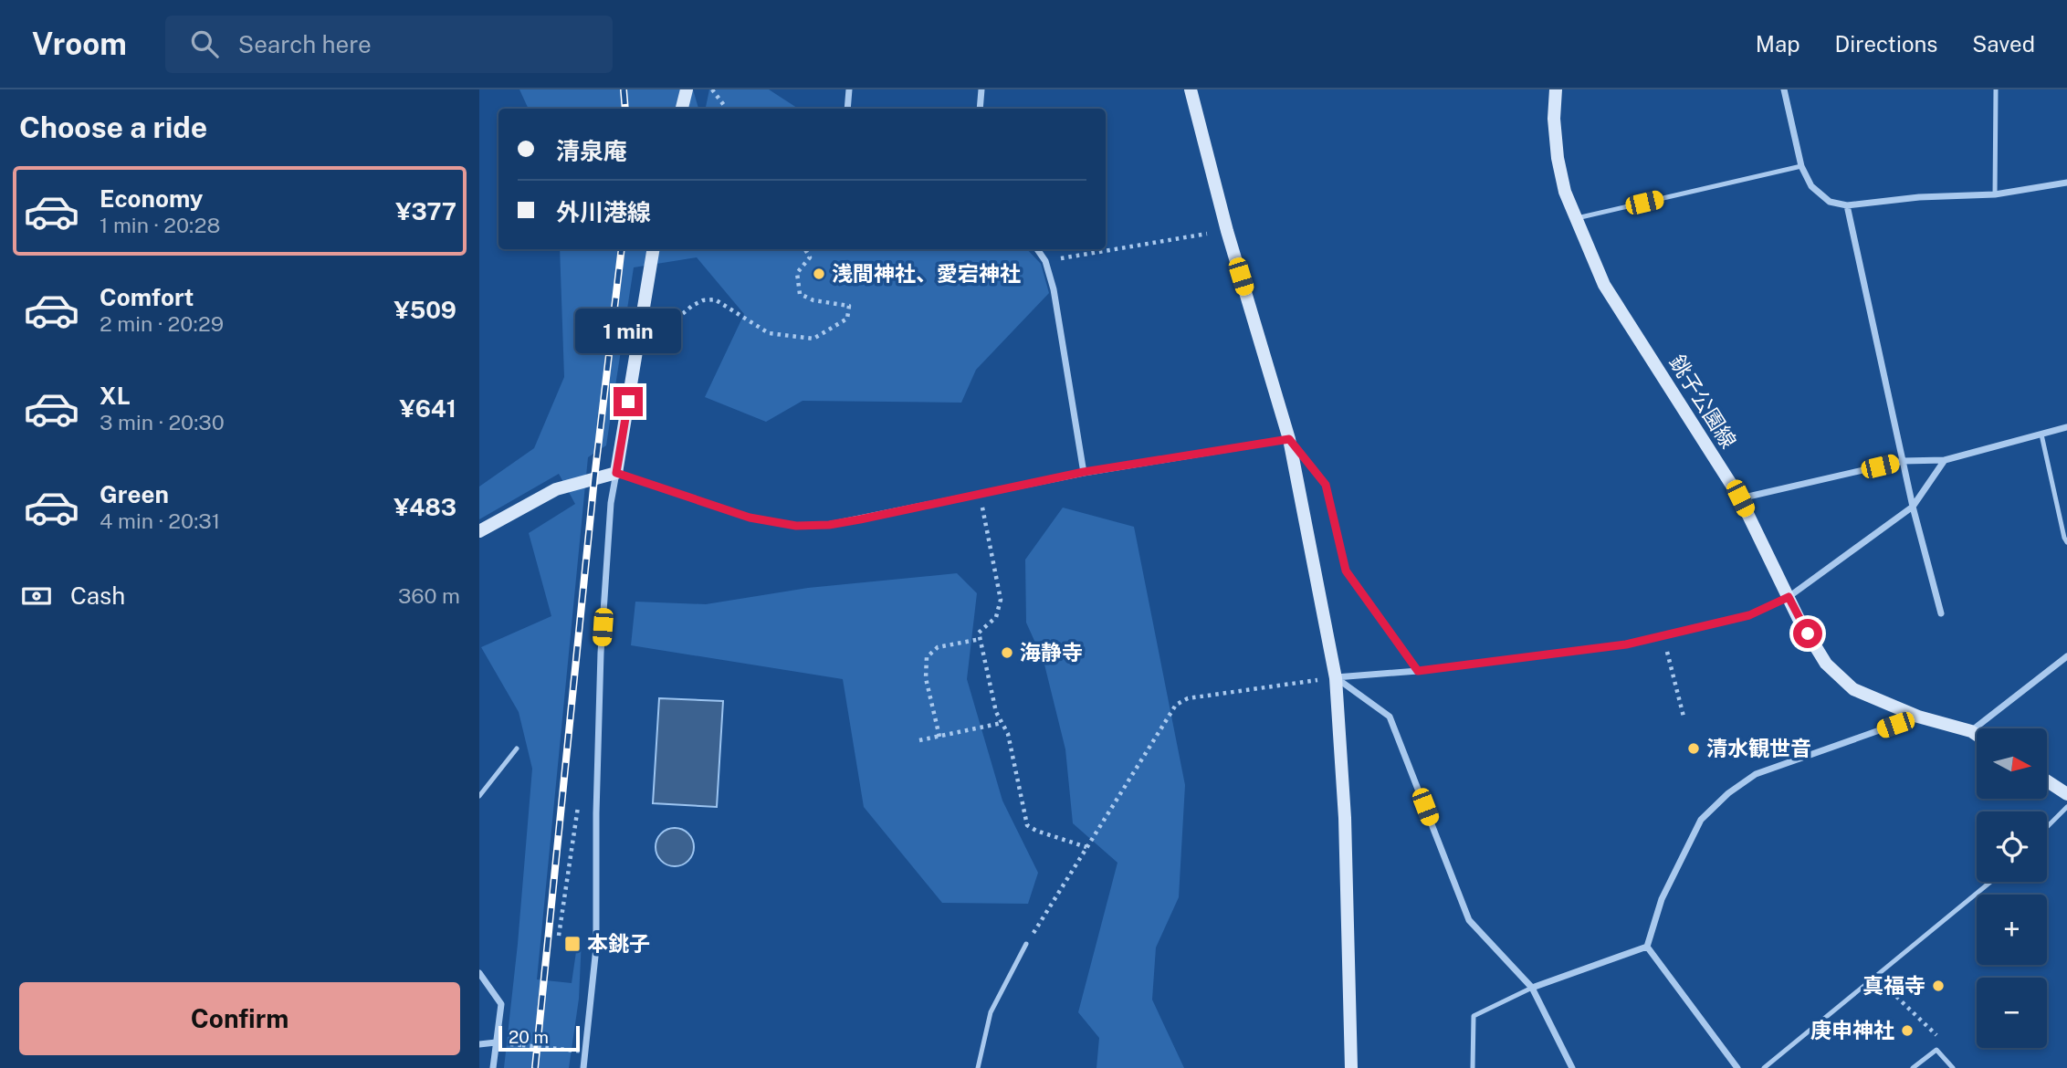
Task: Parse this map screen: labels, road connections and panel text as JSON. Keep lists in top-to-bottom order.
{
  "streets": {
    "main road": ["銚子公園線"]
  },
  "places": {
    "other": [
      "浅間神社、愛宕神社",
      "海静寺",
      "清水観世音",
      "真福寺",
      "庚申神社"
    ],
    "transit": ["本銚子"]
  },
  "scale_bar": "20 m",
  "north": "right",
  "page": {
    "header": "Vroom",
    "search": "Search here",
    "nav": ["Map", "Directions", "Saved"],
    "heading": "Choose a ride",
    "banner": ["清泉庵", "外川港線"],
    "list": [
      {
        "name": "Economy",
        "note": "1 min · 20:28",
        "value": "¥377"
      },
      {
        "name": "Comfort",
        "note": "2 min · 20:29",
        "value": "¥509"
      },
      {
        "name": "XL",
        "note": "3 min · 20:30",
        "value": "¥641"
      },
      {
        "name": "Green",
        "note": "4 min · 20:31",
        "value": "¥483"
      }
    ],
    "bubble": "1 min",
    "pay": ["Cash", "360 m"],
    "map_buttons": ["+", "−"],
    "buttons": "Confirm",
    "scale": "20 m"
  }
}
